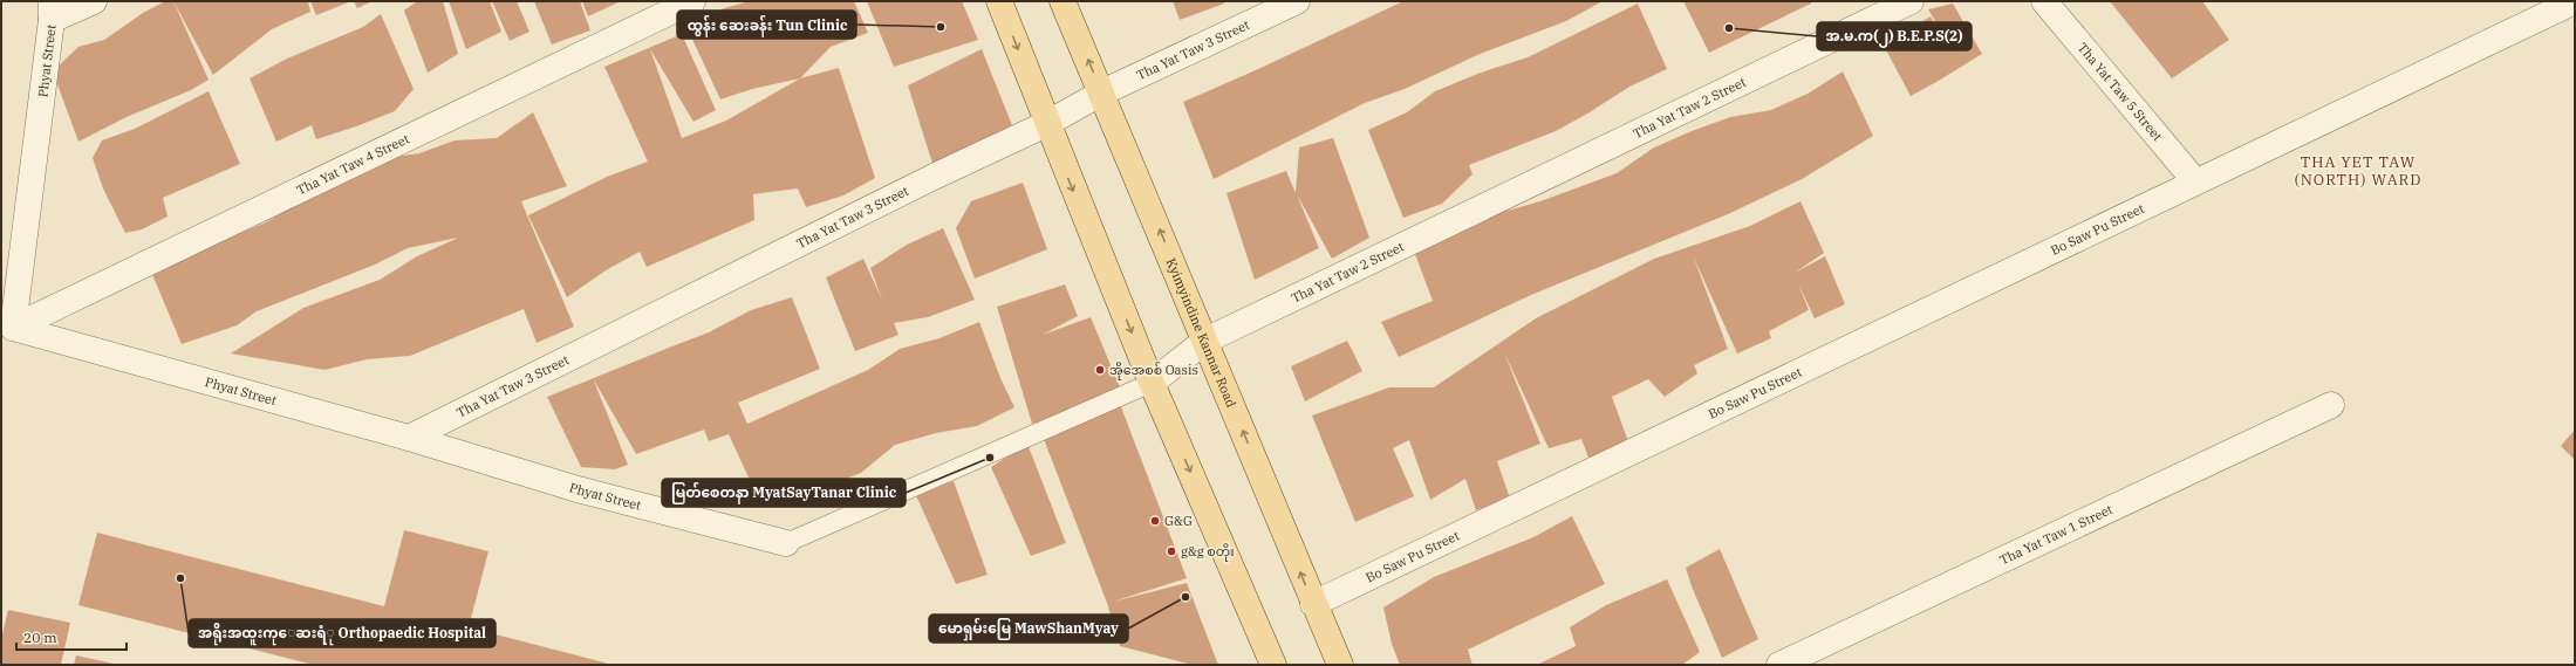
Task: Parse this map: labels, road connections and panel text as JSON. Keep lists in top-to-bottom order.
{
  "streets": {
    "main road": ["Kyimyindine Kannar Road"],
    "street": [
      "Tha Yat Taw 3 Street",
      "Phyat Street",
      "Tha Yat Taw 5 Street",
      "Tha Yat Taw 2 Street",
      "Tha Yat Taw 4 Street",
      "Bo Saw Pu Street",
      "Tha Yat Taw 1 Street"
    ]
  },
  "crossings": [
    ["Tha Yat Taw 3 Street", "Phyat Street"],
    ["Tha Yat Taw 3 Street", "Kyimyindine Kannar Road"],
    ["Phyat Street", "Tha Yat Taw 2 Street"],
    ["Phyat Street", "Tha Yat Taw 4 Street"],
    ["Tha Yat Taw 5 Street", "Bo Saw Pu Street"],
    ["Tha Yat Taw 2 Street", "Kyimyindine Kannar Road"],
    ["Bo Saw Pu Street", "Kyimyindine Kannar Road"]
  ],
  "districts": ["THA YET TAW (NORTH) WARD"],
  "places": [
    "ထွန်း ဆေးခန်း Tun Clinic",
    "အ.မ.က(၂) B.E.P.S(2)",
    "အိုအေစစ် Oasis",
    "မြတ်စေတနာ MyatSayTanar Clinic",
    "G&G",
    "g&g စတိုး",
    "အရိုးအထူးကုေဆးရံု Orthopaedic Hospital",
    "မောရှမ်းမြေ MawShanMyay"
  ],
  "scale_bar": "20 m"
}
